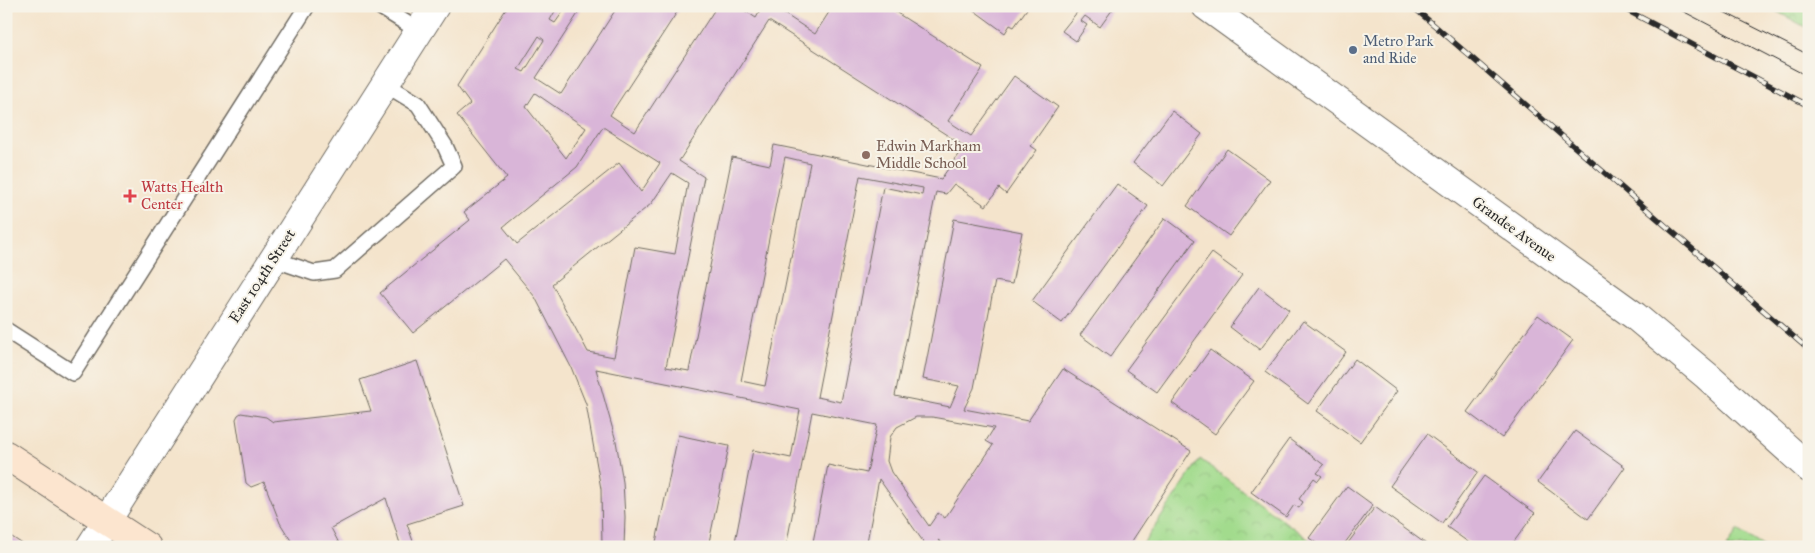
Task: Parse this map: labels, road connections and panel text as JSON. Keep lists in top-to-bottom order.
{
  "streets": {
    "street": ["Grandee Avenue", "East 104th Street"]
  },
  "places": {
    "other": ["Metro Park and Ride", "Edwin Markham Middle School"],
    "health": ["Watts Health Center"]
  }
}
